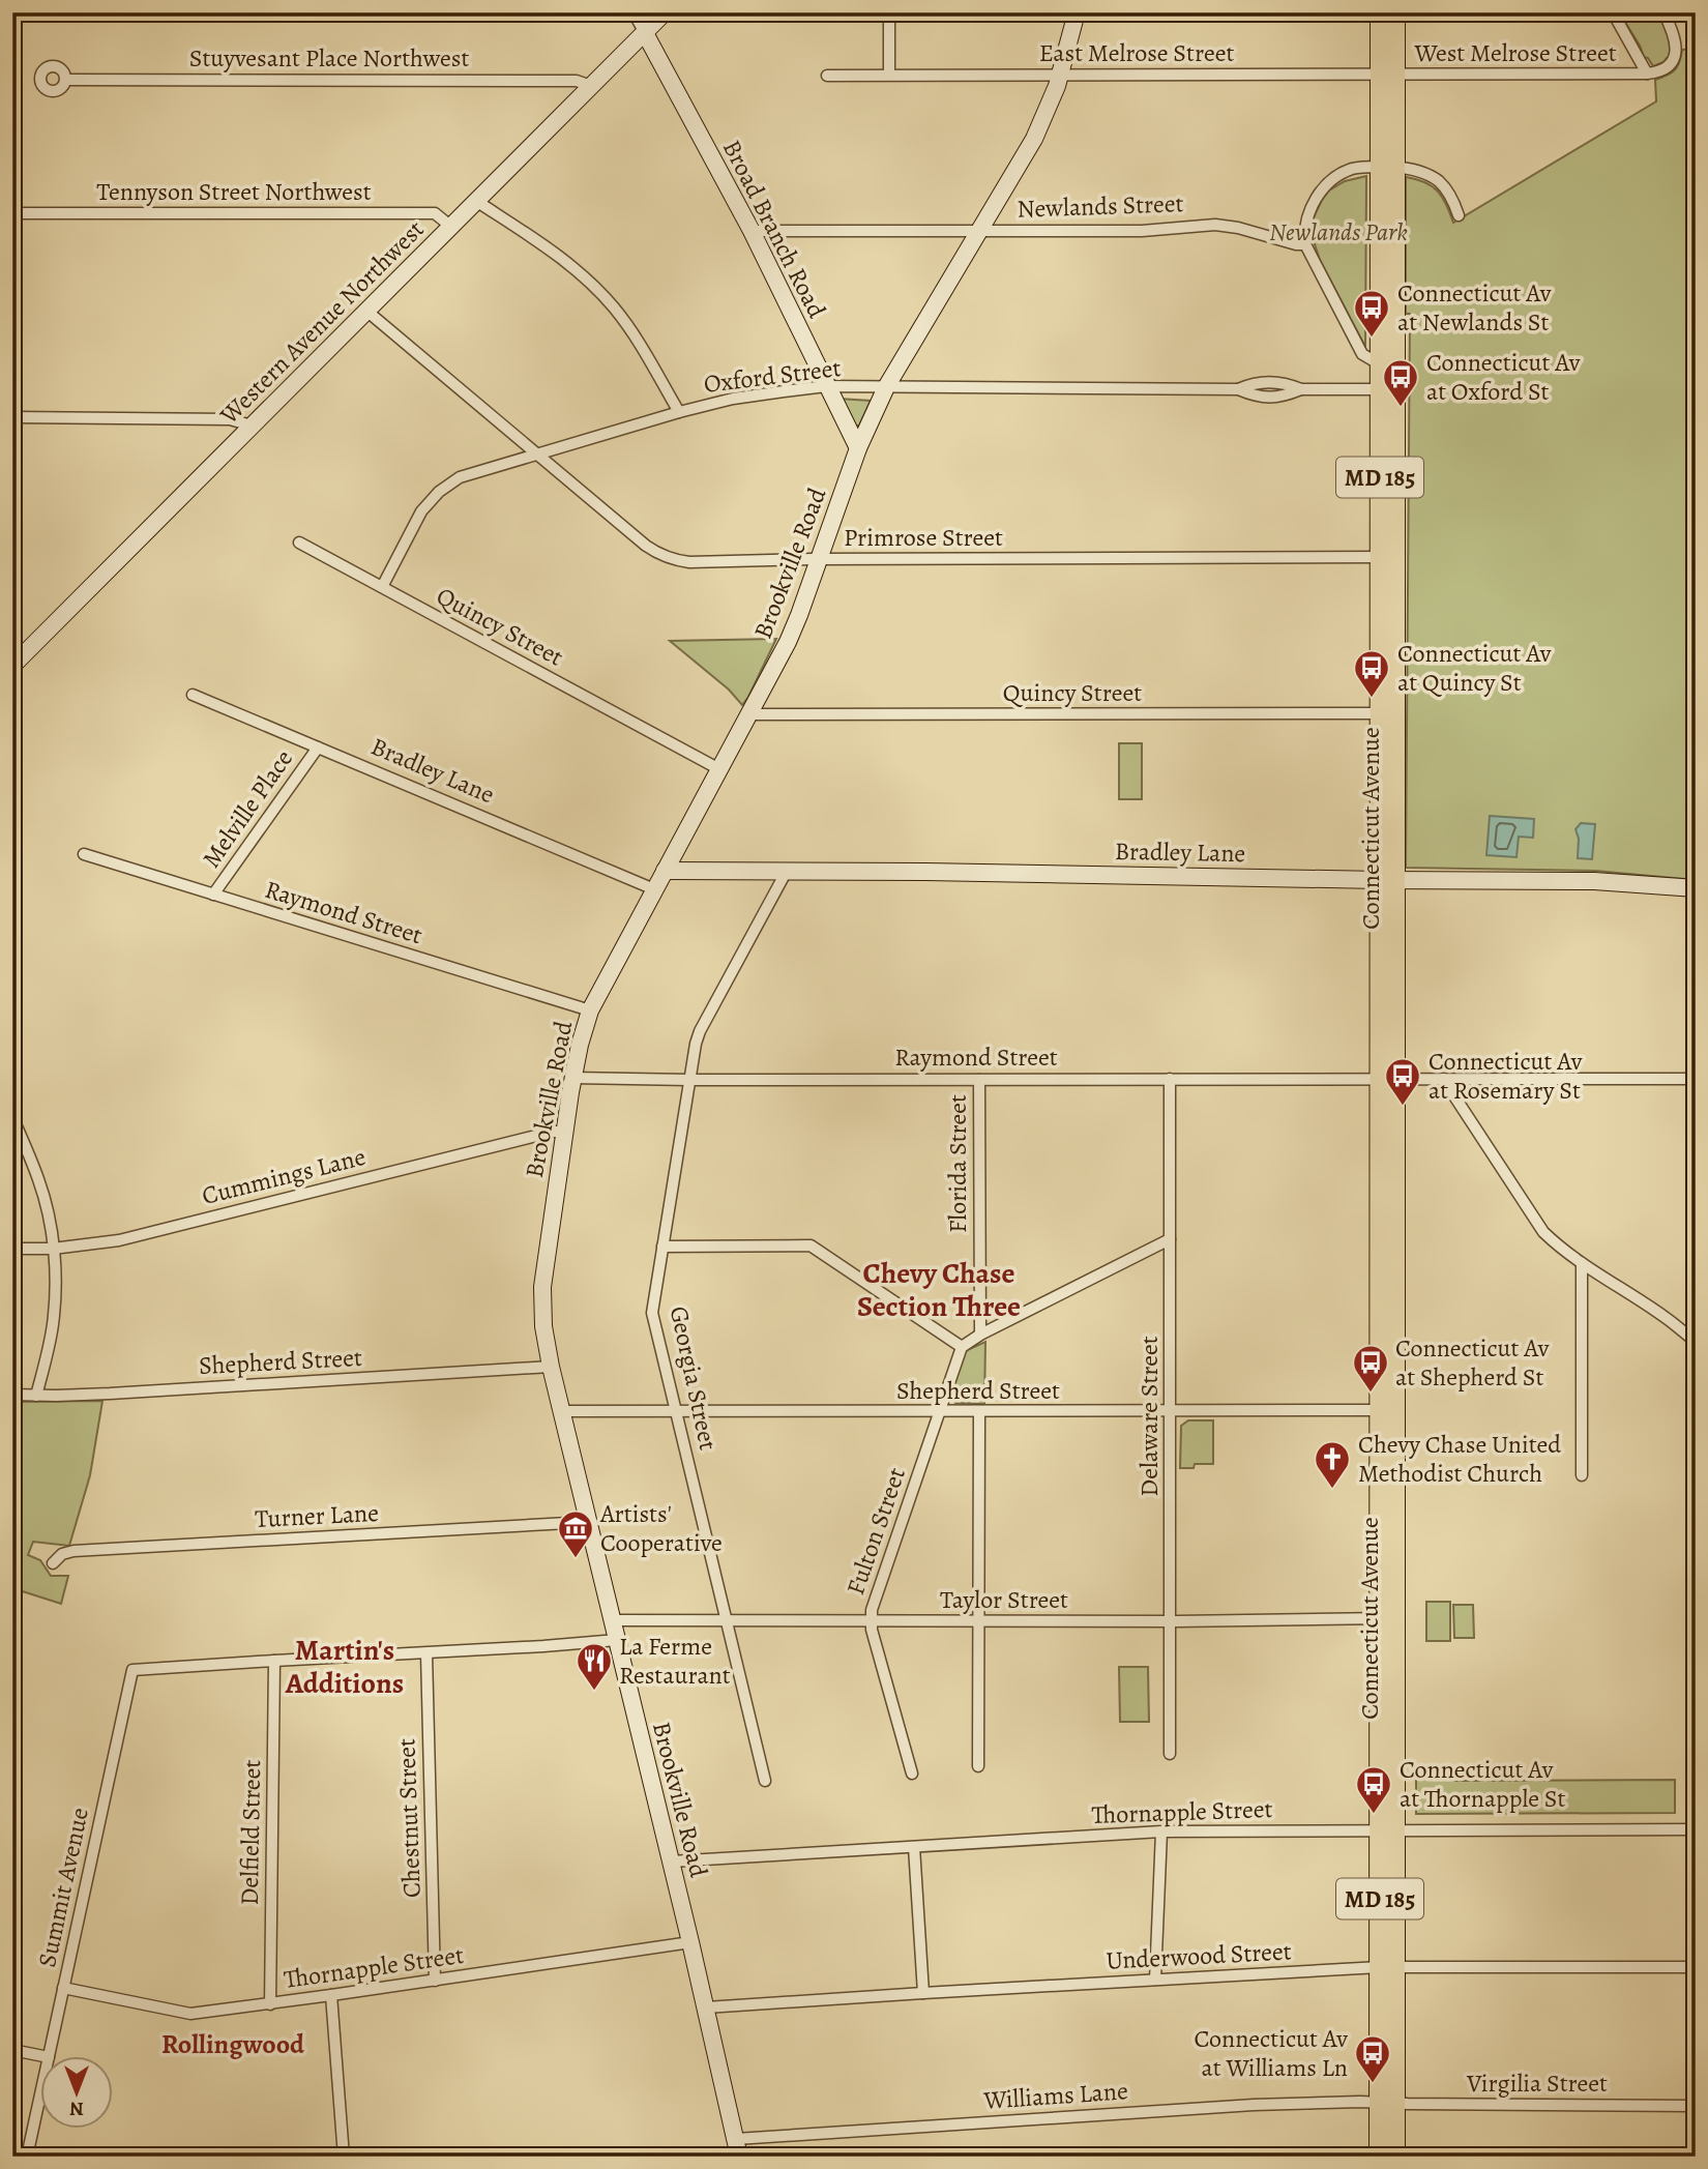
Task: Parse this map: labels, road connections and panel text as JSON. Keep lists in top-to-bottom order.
{
  "streets": {
    "main road": [
      "Broad Branch Road",
      "Western Avenue Northwest",
      "MD 185",
      "Brookville Road",
      "Bradley Lane",
      "Connecticut Avenue"
    ],
    "street": [
      "East Melrose Street",
      "West Melrose Street",
      "Stuyvesant Place Northwest",
      "Tennyson Street Northwest",
      "Newlands Street",
      "Oxford Street",
      "Primrose Street",
      "Quincy Street",
      "Melville Place",
      "Raymond Street",
      "Florida Street",
      "Cummings Lane",
      "Shepherd Street",
      "Georgia Street",
      "Delaware Street",
      "Turner Lane",
      "Fulton Street",
      "Taylor Street",
      "Thornapple Street",
      "Chestnut Street",
      "Delfield Street",
      "Summit Avenue",
      "Underwood Street",
      "Virgilia Street",
      "Williams Lane"
    ]
  },
  "crossings": [
    ["East Melrose Street", "West Melrose Street"],
    ["East Melrose Street", "Brookville Road"],
    ["East Melrose Street", "Connecticut Avenue"],
    ["West Melrose Street", "Connecticut Avenue"],
    ["Stuyvesant Place Northwest", "Western Avenue Northwest"],
    ["Tennyson Street Northwest", "Western Avenue Northwest"],
    ["Newlands Street", "Broad Branch Road"],
    ["Newlands Street", "Brookville Road"],
    ["Broad Branch Road", "Western Avenue Northwest"],
    ["Broad Branch Road", "Oxford Street"],
    ["Broad Branch Road", "Brookville Road"],
    ["Western Avenue Northwest", "Primrose Street"],
    ["Oxford Street", "Primrose Street"],
    ["Oxford Street", "Brookville Road"],
    ["Oxford Street", "Quincy Street"],
    ["Oxford Street", "Connecticut Avenue"],
    ["Primrose Street", "Brookville Road"],
    ["Primrose Street", "Connecticut Avenue"],
    ["Brookville Road", "Quincy Street"],
    ["Brookville Road", "Bradley Lane"],
    ["Brookville Road", "Raymond Street"],
    ["Brookville Road", "Cummings Lane"],
    ["Brookville Road", "Shepherd Street"],
    ["Brookville Road", "Turner Lane"],
    ["Brookville Road", "Taylor Street"],
    ["Brookville Road", "Thornapple Street"],
    ["Brookville Road", "Underwood Street"],
    ["Brookville Road", "Williams Lane"],
    ["Quincy Street", "Connecticut Avenue"],
    ["Bradley Lane", "Melville Place"],
    ["Bradley Lane", "Connecticut Avenue"],
    ["Bradley Lane", "Georgia Street"],
    ["Melville Place", "Raymond Street"],
    ["Connecticut Avenue", "Raymond Street"],
    ["Connecticut Avenue", "Shepherd Street"],
    ["Connecticut Avenue", "Taylor Street"],
    ["Connecticut Avenue", "Thornapple Street"],
    ["Connecticut Avenue", "Underwood Street"],
    ["Connecticut Avenue", "Virgilia Street"],
    ["Connecticut Avenue", "Williams Lane"],
    ["Raymond Street", "Florida Street"],
    ["Raymond Street", "Georgia Street"],
    ["Raymond Street", "Delaware Street"],
    ["Shepherd Street", "Georgia Street"],
    ["Shepherd Street", "Delaware Street"],
    ["Shepherd Street", "Fulton Street"],
    ["Georgia Street", "Taylor Street"],
    ["Delaware Street", "Taylor Street"],
    ["Fulton Street", "Taylor Street"],
    ["Thornapple Street", "Chestnut Street"],
    ["Thornapple Street", "Delfield Street"],
    ["Thornapple Street", "Summit Avenue"],
    ["Delfield Street", "Summit Avenue"],
    ["Virgilia Street", "Williams Lane"]
  ],
  "districts": ["Chevy Chase Section Three", "Martin's Additions", "Rollingwood"],
  "parks": ["Newlands Park"],
  "places": {
    "bus stop": [
      "Connecticut Av at Newlands St",
      "Connecticut Av at Oxford St",
      "Connecticut Av at Quincy St",
      "Connecticut Av at Rosemary St",
      "Connecticut Av at Shepherd St",
      "Connecticut Av at Thornapple St",
      "Connecticut Av at Williams Ln"
    ],
    "church": ["Chevy Chase United Methodist Church"],
    "museum": ["Artists' Cooperative"],
    "restaurant": ["La Ferme Restaurant"]
  },
  "north": "bottom"
}
